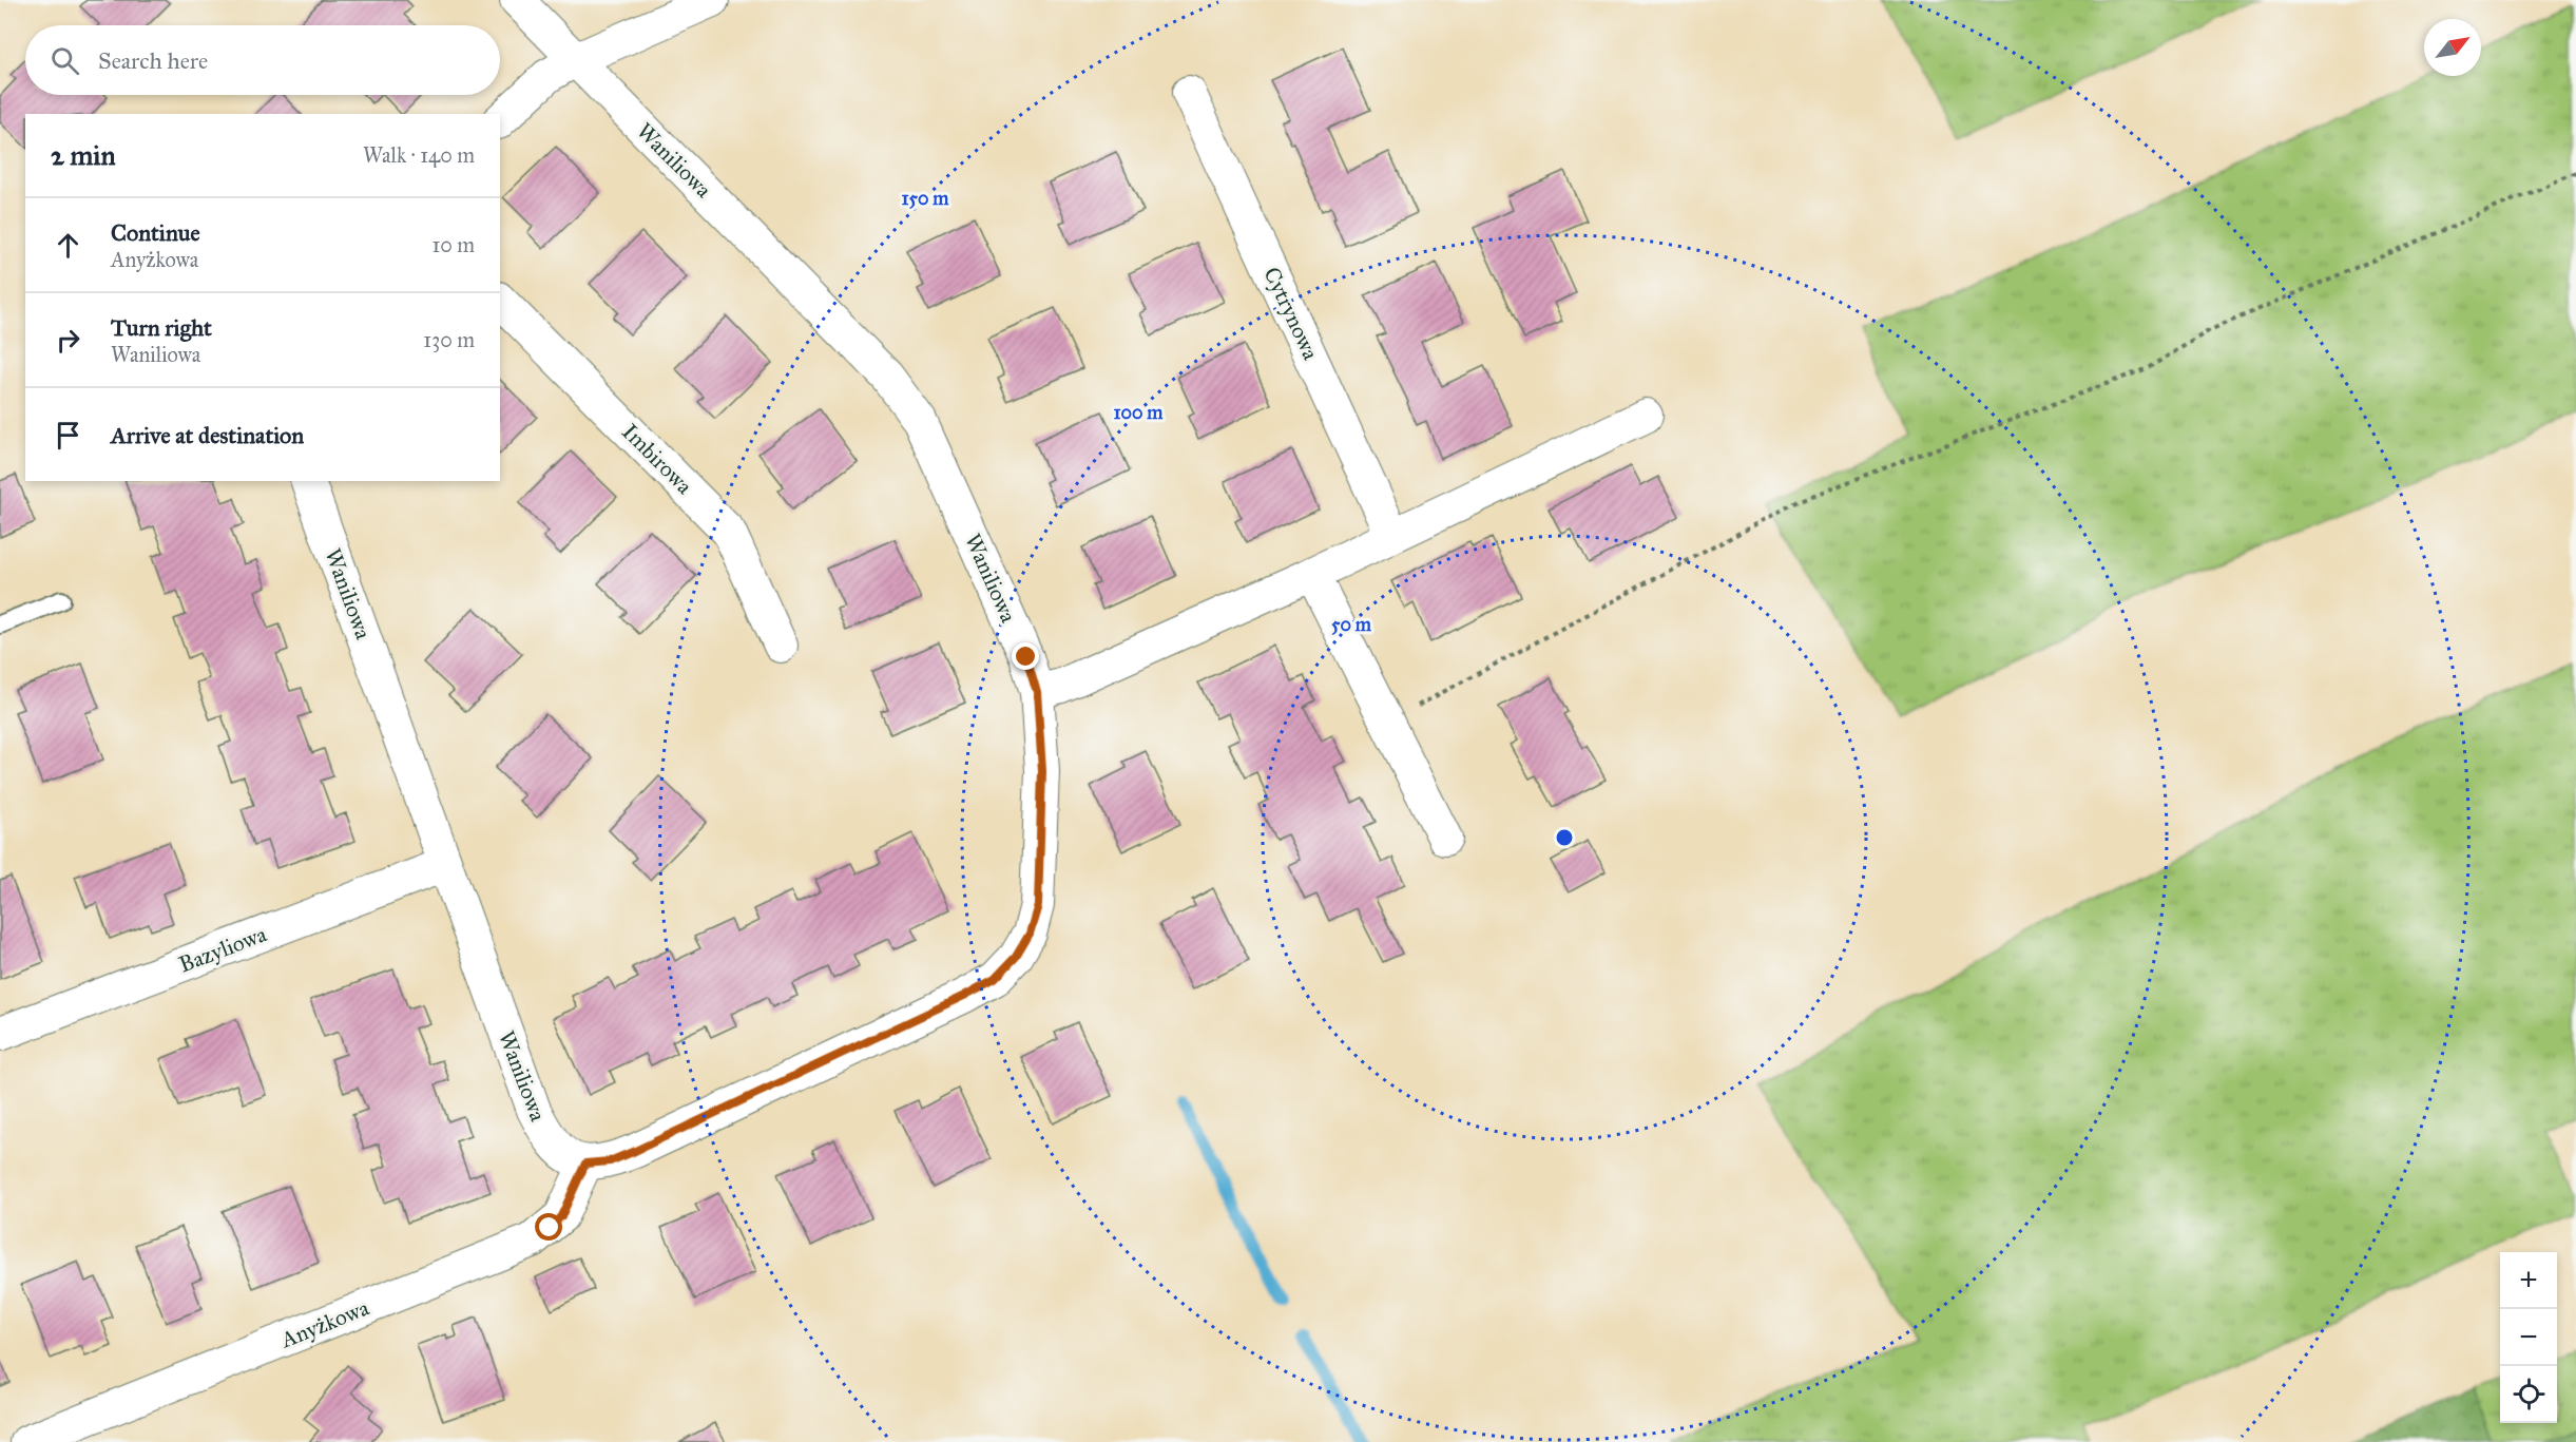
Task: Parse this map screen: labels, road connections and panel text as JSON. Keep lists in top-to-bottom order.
{
  "streets": {
    "street": [
      "Waniliowa",
      "Cytrynowa",
      "Imbirowa",
      "Bazyliowa",
      "Anyżkowa"
    ]
  },
  "crossings": [
    ["Waniliowa", "Bazyliowa"],
    ["Waniliowa", "Anyżkowa"]
  ],
  "north": "top right",
  "page": {
    "search": "Search here",
    "heading": ["2 min", "Walk · 140 m"],
    "list": [
      ["Continue", "Anyżkowa", "10 m"],
      ["Turn right", "Waniliowa", "130 m"],
      "Arrive at destination"
    ],
    "map_buttons": ["+", "−"]
  },
  "rings": ["150 m", "100 m", "50 m"]
}
